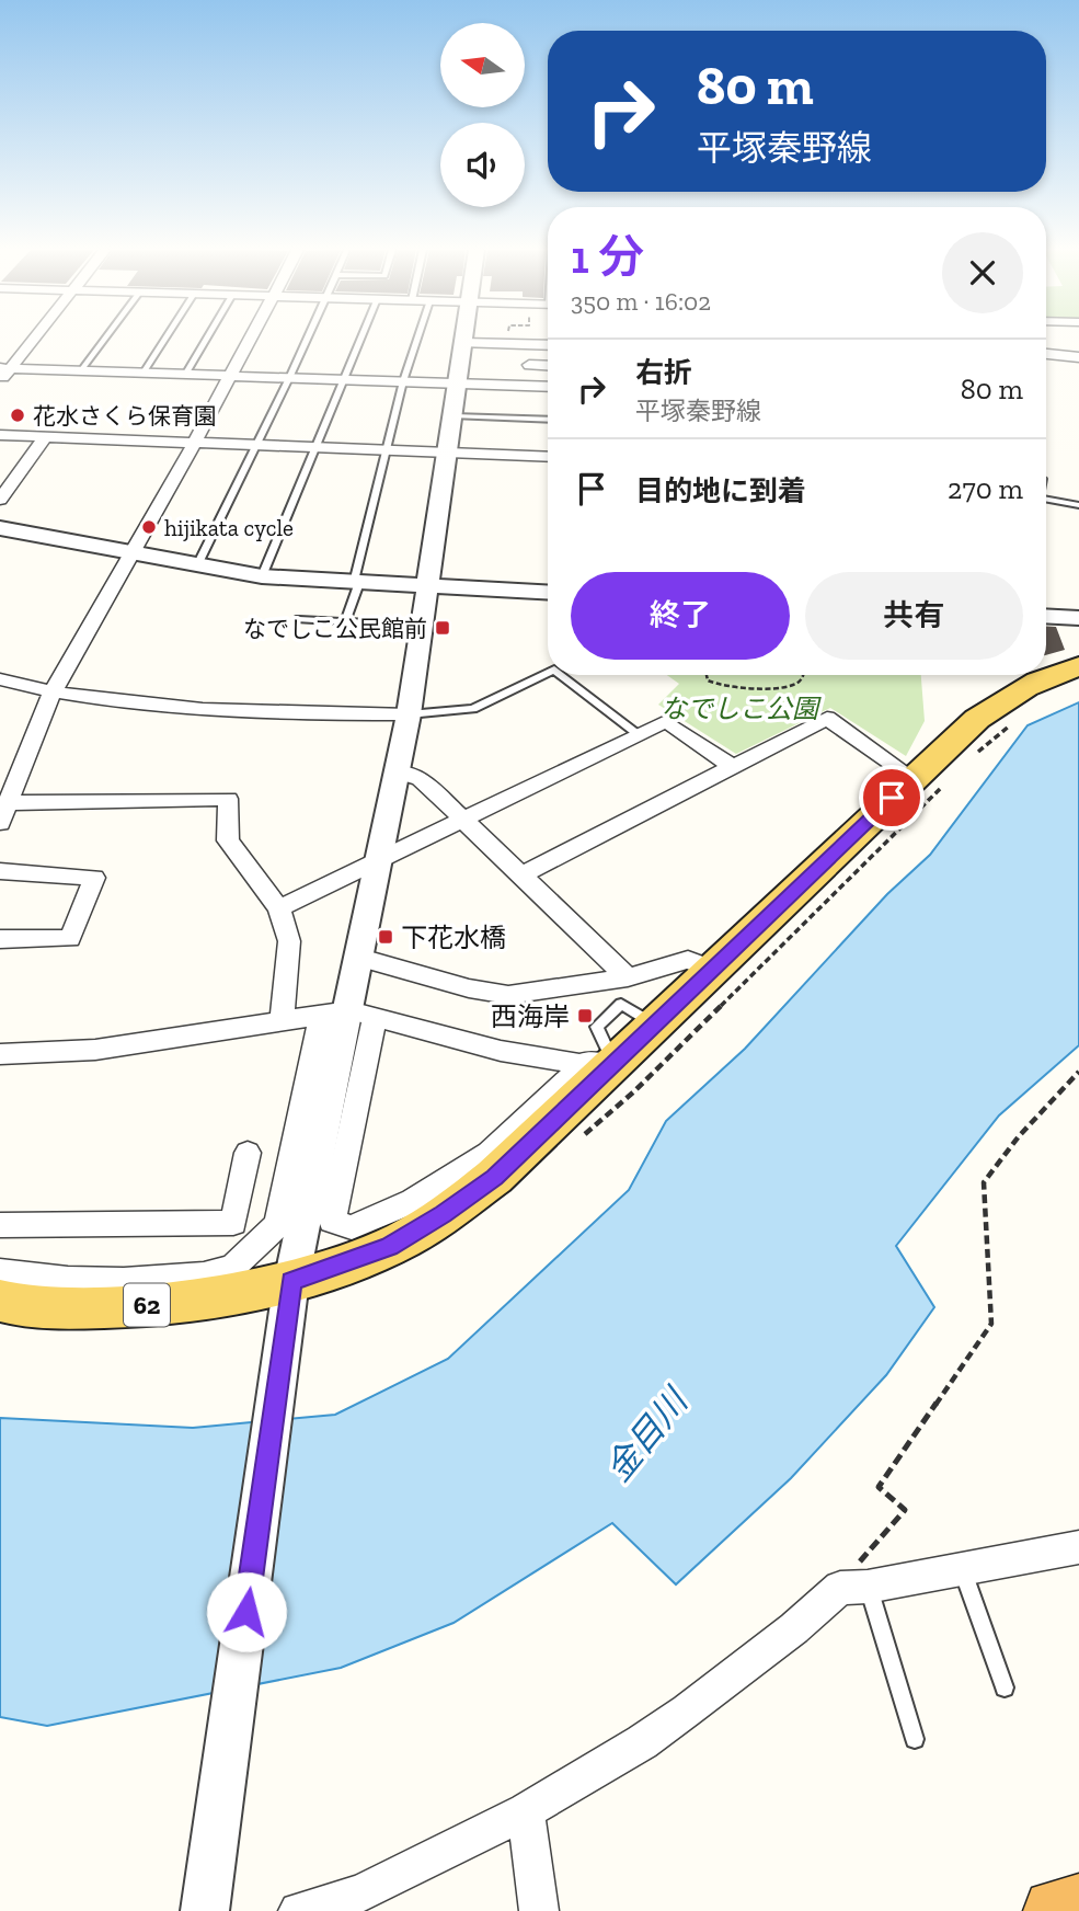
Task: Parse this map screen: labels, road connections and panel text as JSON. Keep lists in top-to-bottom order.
{
  "streets": {
    "main road": ["62"]
  },
  "water": ["金目川"],
  "parks": ["なでしこ公園"],
  "places": {
    "other": ["花水さくら保育園", "hijikata cycle"],
    "transit": ["なでしこ公民館前", "下花水橋", "西海岸"]
  },
  "north": "left",
  "page": {
    "turn": ["80 m", "平塚秦野線"],
    "heading": ["1 分", "350 m · 16:02"],
    "list": [
      {
        "name": "右折",
        "note": "平塚秦野線",
        "value": "80 m"
      },
      {
        "name": "目的地に到着",
        "value": "270 m"
      }
    ],
    "buttons": ["終了", "共有"]
  }
}
